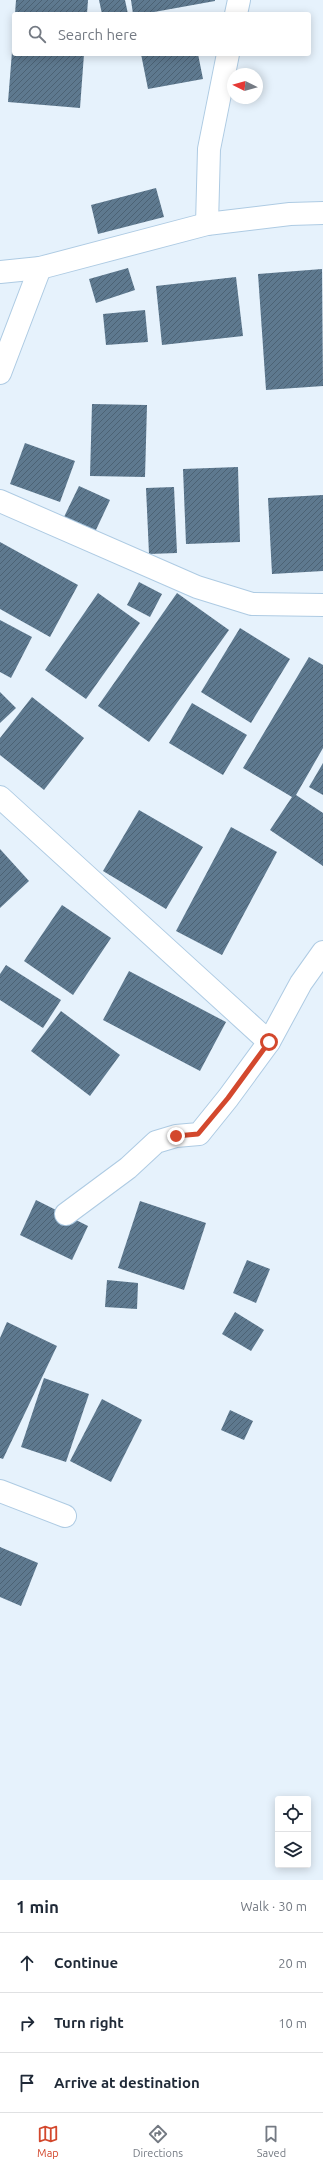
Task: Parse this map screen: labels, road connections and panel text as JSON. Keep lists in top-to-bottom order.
{
  "north": "left",
  "page": {
    "search": "Search here",
    "heading": ["1 min", "Walk · 30 m"],
    "list": [
      ["Continue", "20 m"],
      ["Turn right", "10 m"],
      "Arrive at destination"
    ],
    "nav": ["Map", "Directions", "Saved"]
  }
}
